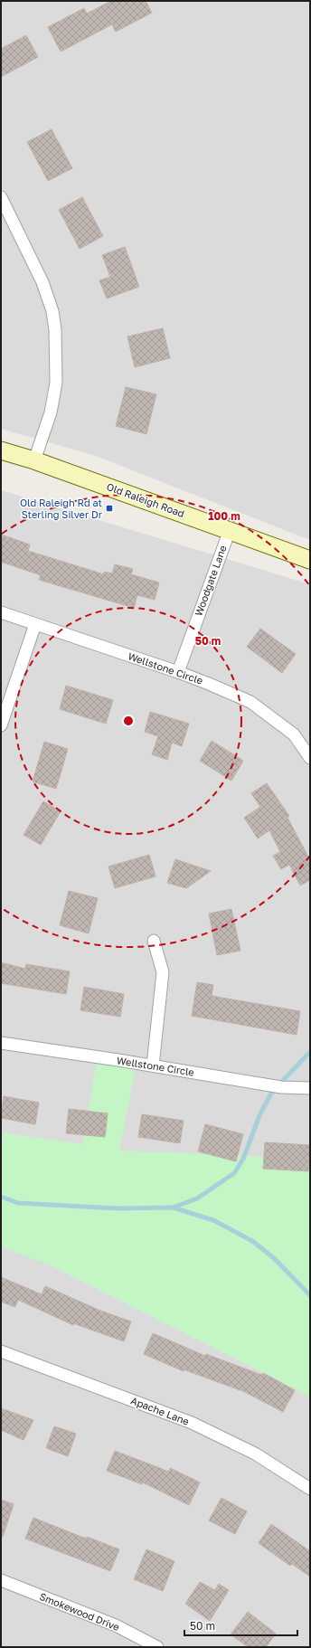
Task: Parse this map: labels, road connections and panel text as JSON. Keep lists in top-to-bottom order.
{
  "streets": {
    "main road": ["Old Raleigh Road"],
    "street": [
      "Woodgate Lane",
      "Wellstone Circle",
      "Apache Lane",
      "Smokewood Drive"
    ]
  },
  "crossings": [
    ["Old Raleigh Road", "Woodgate Lane"],
    ["Woodgate Lane", "Wellstone Circle"]
  ],
  "places": {
    "transit": ["Old Raleigh Rd at Sterling Silver Dr"]
  },
  "scale_bar": "50 m",
  "rings": ["100 m", "50 m"]
}
